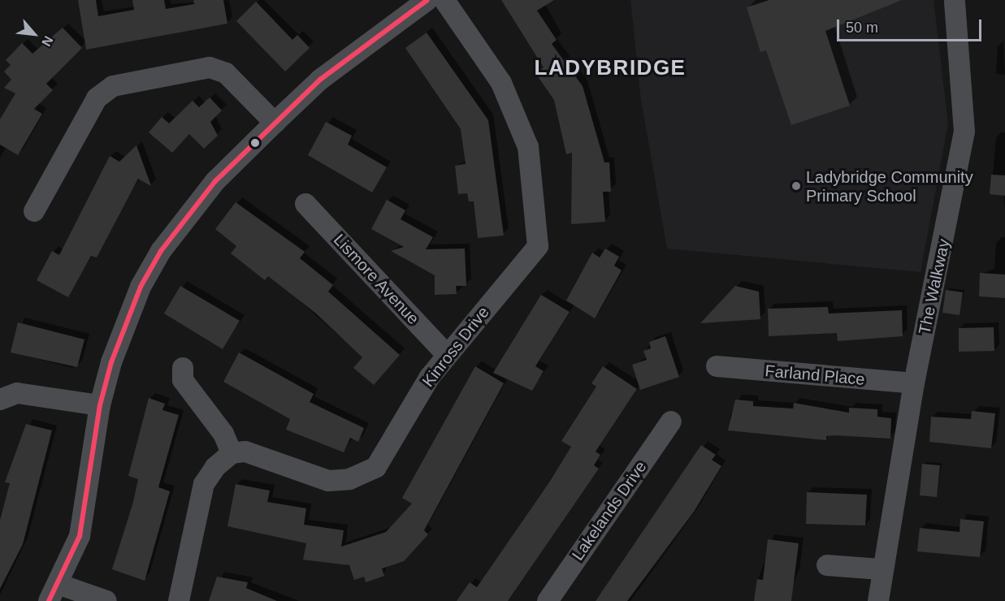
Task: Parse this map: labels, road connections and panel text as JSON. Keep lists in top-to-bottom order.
{
  "streets": {
    "street": [
      "Lismore Avenue",
      "The Walkway",
      "Kinross Drive",
      "Farland Place",
      "Lakelands Drive"
    ]
  },
  "crossings": [
    ["Lismore Avenue", "Kinross Drive"],
    ["The Walkway", "Farland Place"]
  ],
  "districts": ["LADYBRIDGE"],
  "places": ["Ladybridge Community Primary School"],
  "scale_bar": "50 m",
  "north": "bottom right"
}
